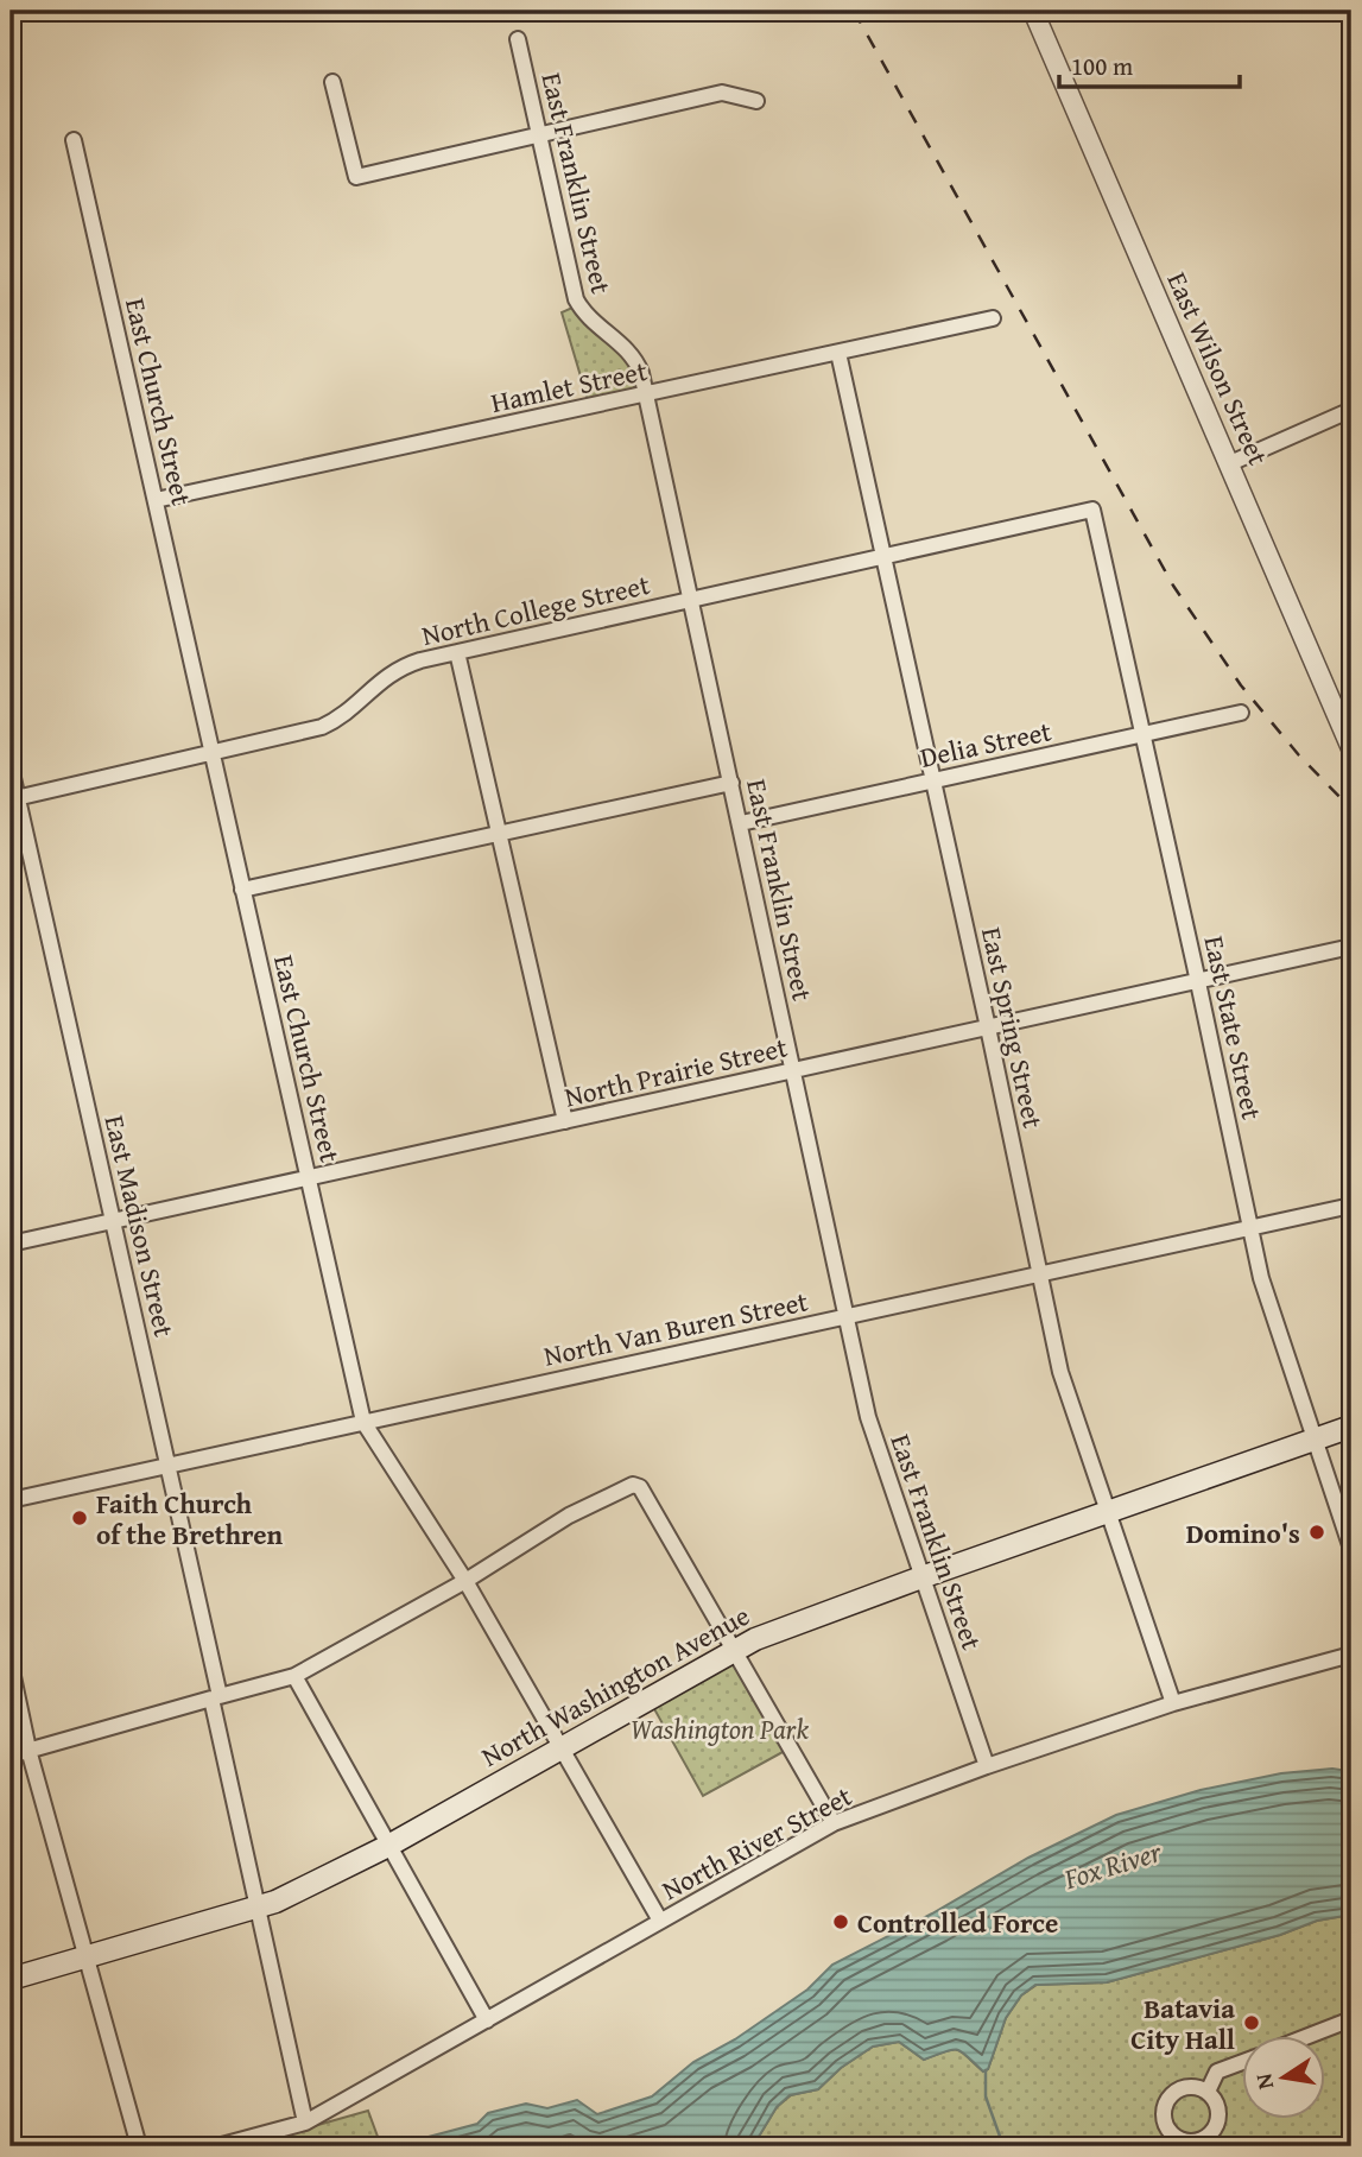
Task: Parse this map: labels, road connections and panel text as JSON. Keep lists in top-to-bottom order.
{
  "streets": {
    "main road": ["North Washington Avenue"],
    "street": [
      "East Franklin Street",
      "East Wilson Street",
      "Hamlet Street",
      "East Church Street",
      "North College Street",
      "Delia Street",
      "East Spring Street",
      "East State Street",
      "North Prairie Street",
      "East Madison Street",
      "North Van Buren Street",
      "North River Street"
    ]
  },
  "crossings": [
    ["East Franklin Street", "Hamlet Street"],
    ["East Franklin Street", "North College Street"],
    ["East Franklin Street", "Delia Street"],
    ["East Franklin Street", "North Prairie Street"],
    ["East Franklin Street", "North Van Buren Street"],
    ["East Franklin Street", "North Washington Avenue"],
    ["East Franklin Street", "North River Street"],
    ["Hamlet Street", "East Church Street"],
    ["Hamlet Street", "East Spring Street"],
    ["East Church Street", "North College Street"],
    ["East Church Street", "North Prairie Street"],
    ["East Church Street", "North Van Buren Street"],
    ["East Church Street", "North Washington Avenue"],
    ["East Church Street", "North River Street"],
    ["North College Street", "East Spring Street"],
    ["North College Street", "East State Street"],
    ["North College Street", "East Madison Street"],
    ["Delia Street", "East Spring Street"],
    ["Delia Street", "East State Street"],
    ["East Spring Street", "North Prairie Street"],
    ["East Spring Street", "North Van Buren Street"],
    ["East Spring Street", "North Washington Avenue"],
    ["East Spring Street", "North River Street"],
    ["East State Street", "North Prairie Street"],
    ["East State Street", "North Van Buren Street"],
    ["East State Street", "North Washington Avenue"],
    ["North Prairie Street", "East Madison Street"],
    ["East Madison Street", "North Van Buren Street"],
    ["East Madison Street", "North Washington Avenue"],
    ["East Madison Street", "North River Street"]
  ],
  "water": ["Fox River"],
  "parks": ["Washington Park"],
  "places": [
    "Faith Church of the Brethren",
    "Domino's",
    "Controlled Force",
    "Batavia City Hall"
  ],
  "scale_bar": "100 m",
  "north": "left"
}
